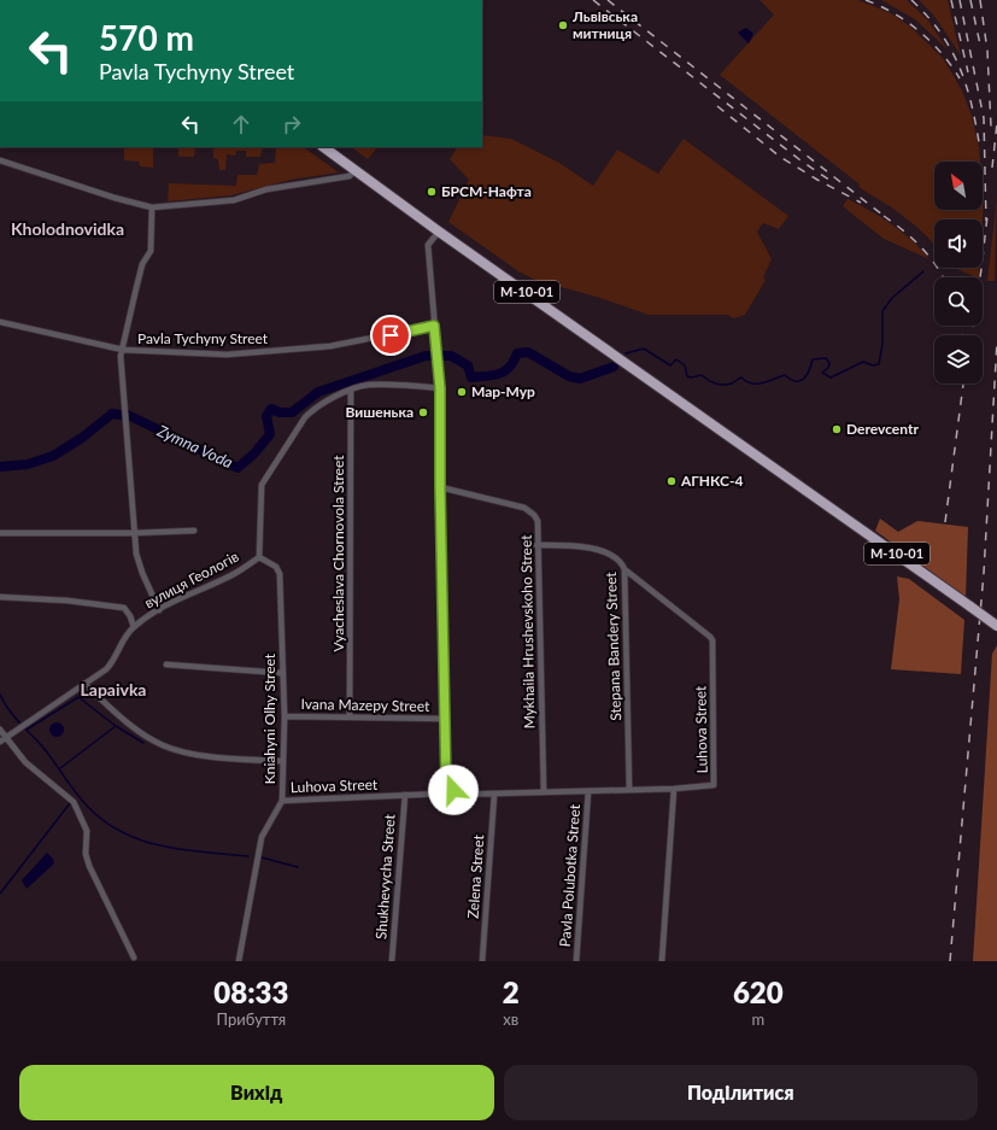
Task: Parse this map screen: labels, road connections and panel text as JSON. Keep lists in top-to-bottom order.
{
  "streets": {
    "highway": ["М-10-01"],
    "street": [
      "Pavla Tychyny Street",
      "Vyacheslava Chornovola Street",
      "вулиця Геологів",
      "Mykhaila Hrushevskoho Street",
      "Stepana Bandery Street",
      "Ivana Mazepy Street",
      "Kniahyni Olhy Street",
      "Luhova Street",
      "Pavla Polubotka Street",
      "Shukhevycha Street",
      "Zelena Street"
    ]
  },
  "crossings": [
    ["Vyacheslava Chornovola Street", "Ivana Mazepy Street"],
    ["вулиця Геологів", "Kniahyni Olhy Street"],
    ["Mykhaila Hrushevskoho Street", "Stepana Bandery Street"],
    ["Mykhaila Hrushevskoho Street", "Luhova Street"],
    ["Stepana Bandery Street", "Luhova Street"],
    ["Ivana Mazepy Street", "Kniahyni Olhy Street"],
    ["Kniahyni Olhy Street", "Luhova Street"],
    ["Luhova Street", "Pavla Polubotka Street"],
    ["Luhova Street", "Shukhevycha Street"],
    ["Luhova Street", "Zelena Street"]
  ],
  "districts": ["Kholodnovidka", "Lapaivka"],
  "water": ["Zymna Voda"],
  "places": [
    "Львівська митниця",
    "БРСМ-Нафта",
    "Мар-Мур",
    "Вишенька",
    "Derevcentr",
    "АГНКС-4"
  ],
  "north": "top left",
  "page": {
    "turn": ["570 m", "Pavla Tychyny Street"],
    "eta": [
      "08:33",
      "Прибуття",
      "2",
      "хв",
      "620",
      "m"
    ],
    "buttons": ["Вихід", "Поділитися"]
  }
}
